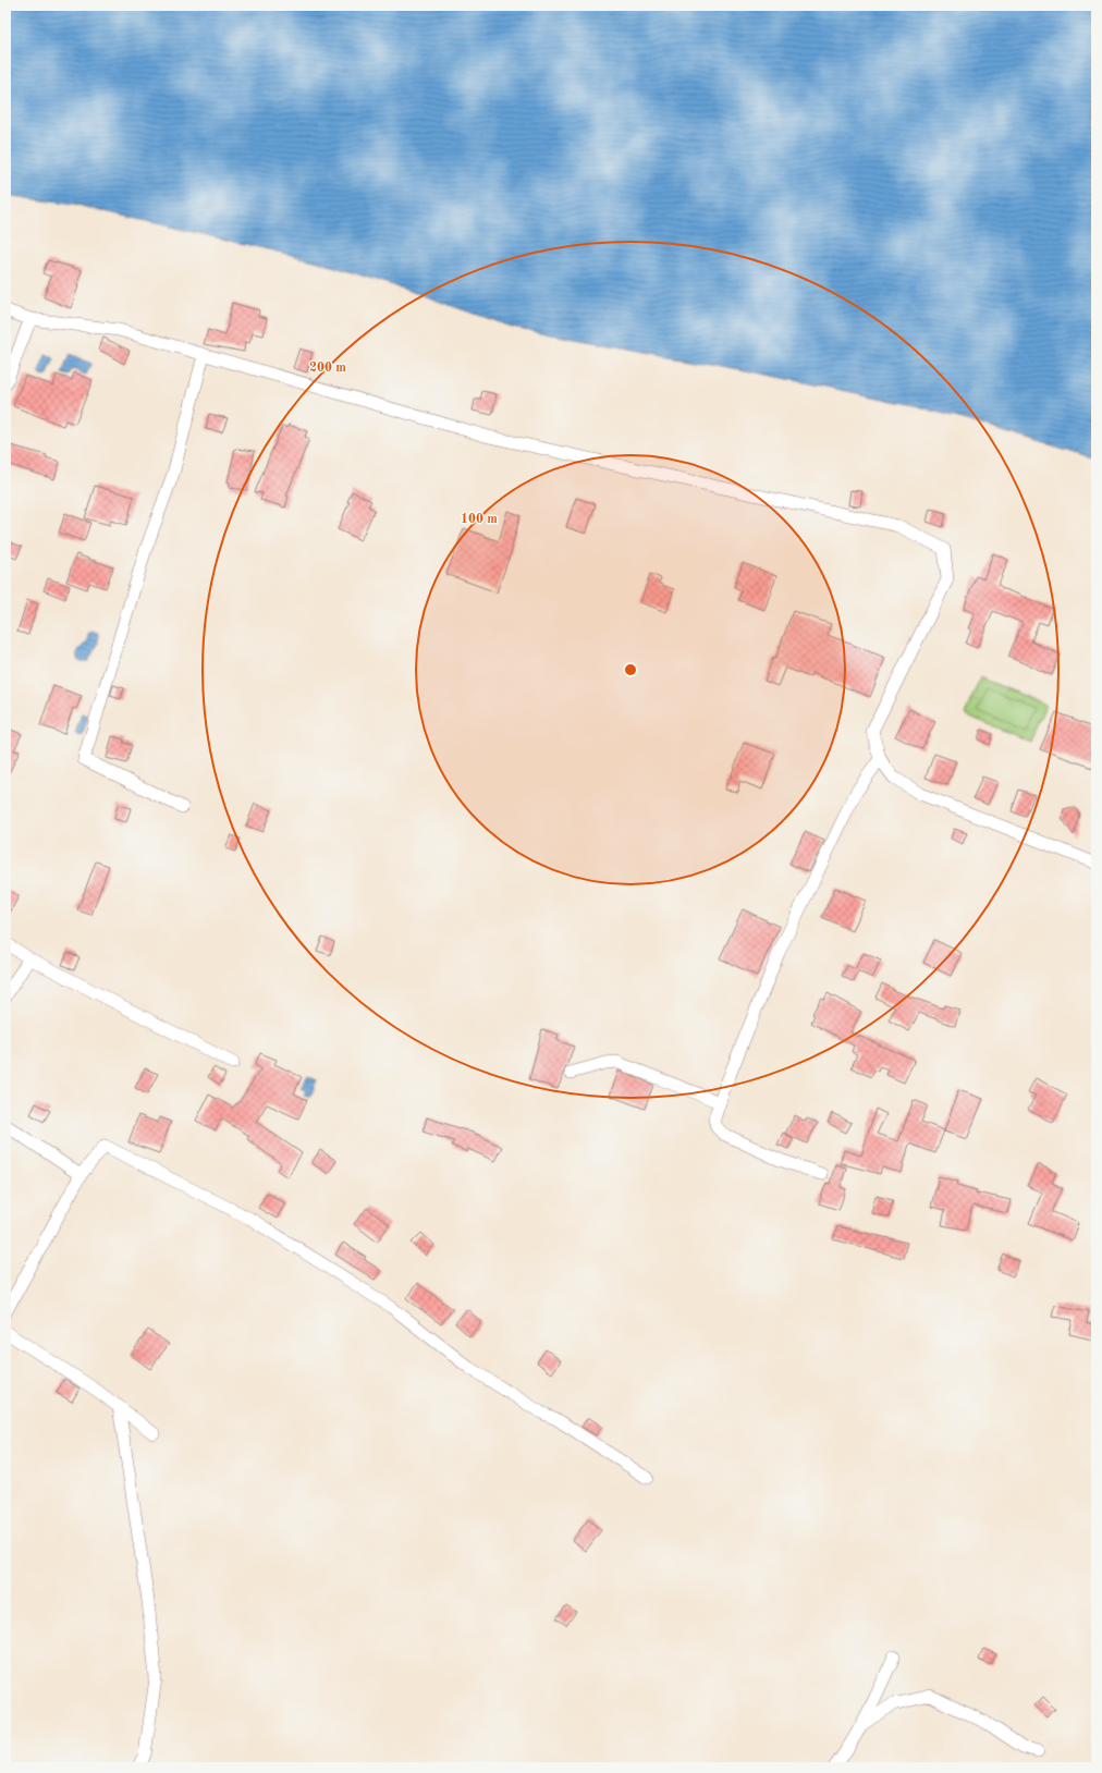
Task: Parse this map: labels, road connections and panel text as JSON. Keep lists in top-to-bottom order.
{
  "rings": ["200 m", "100 m"]
}
